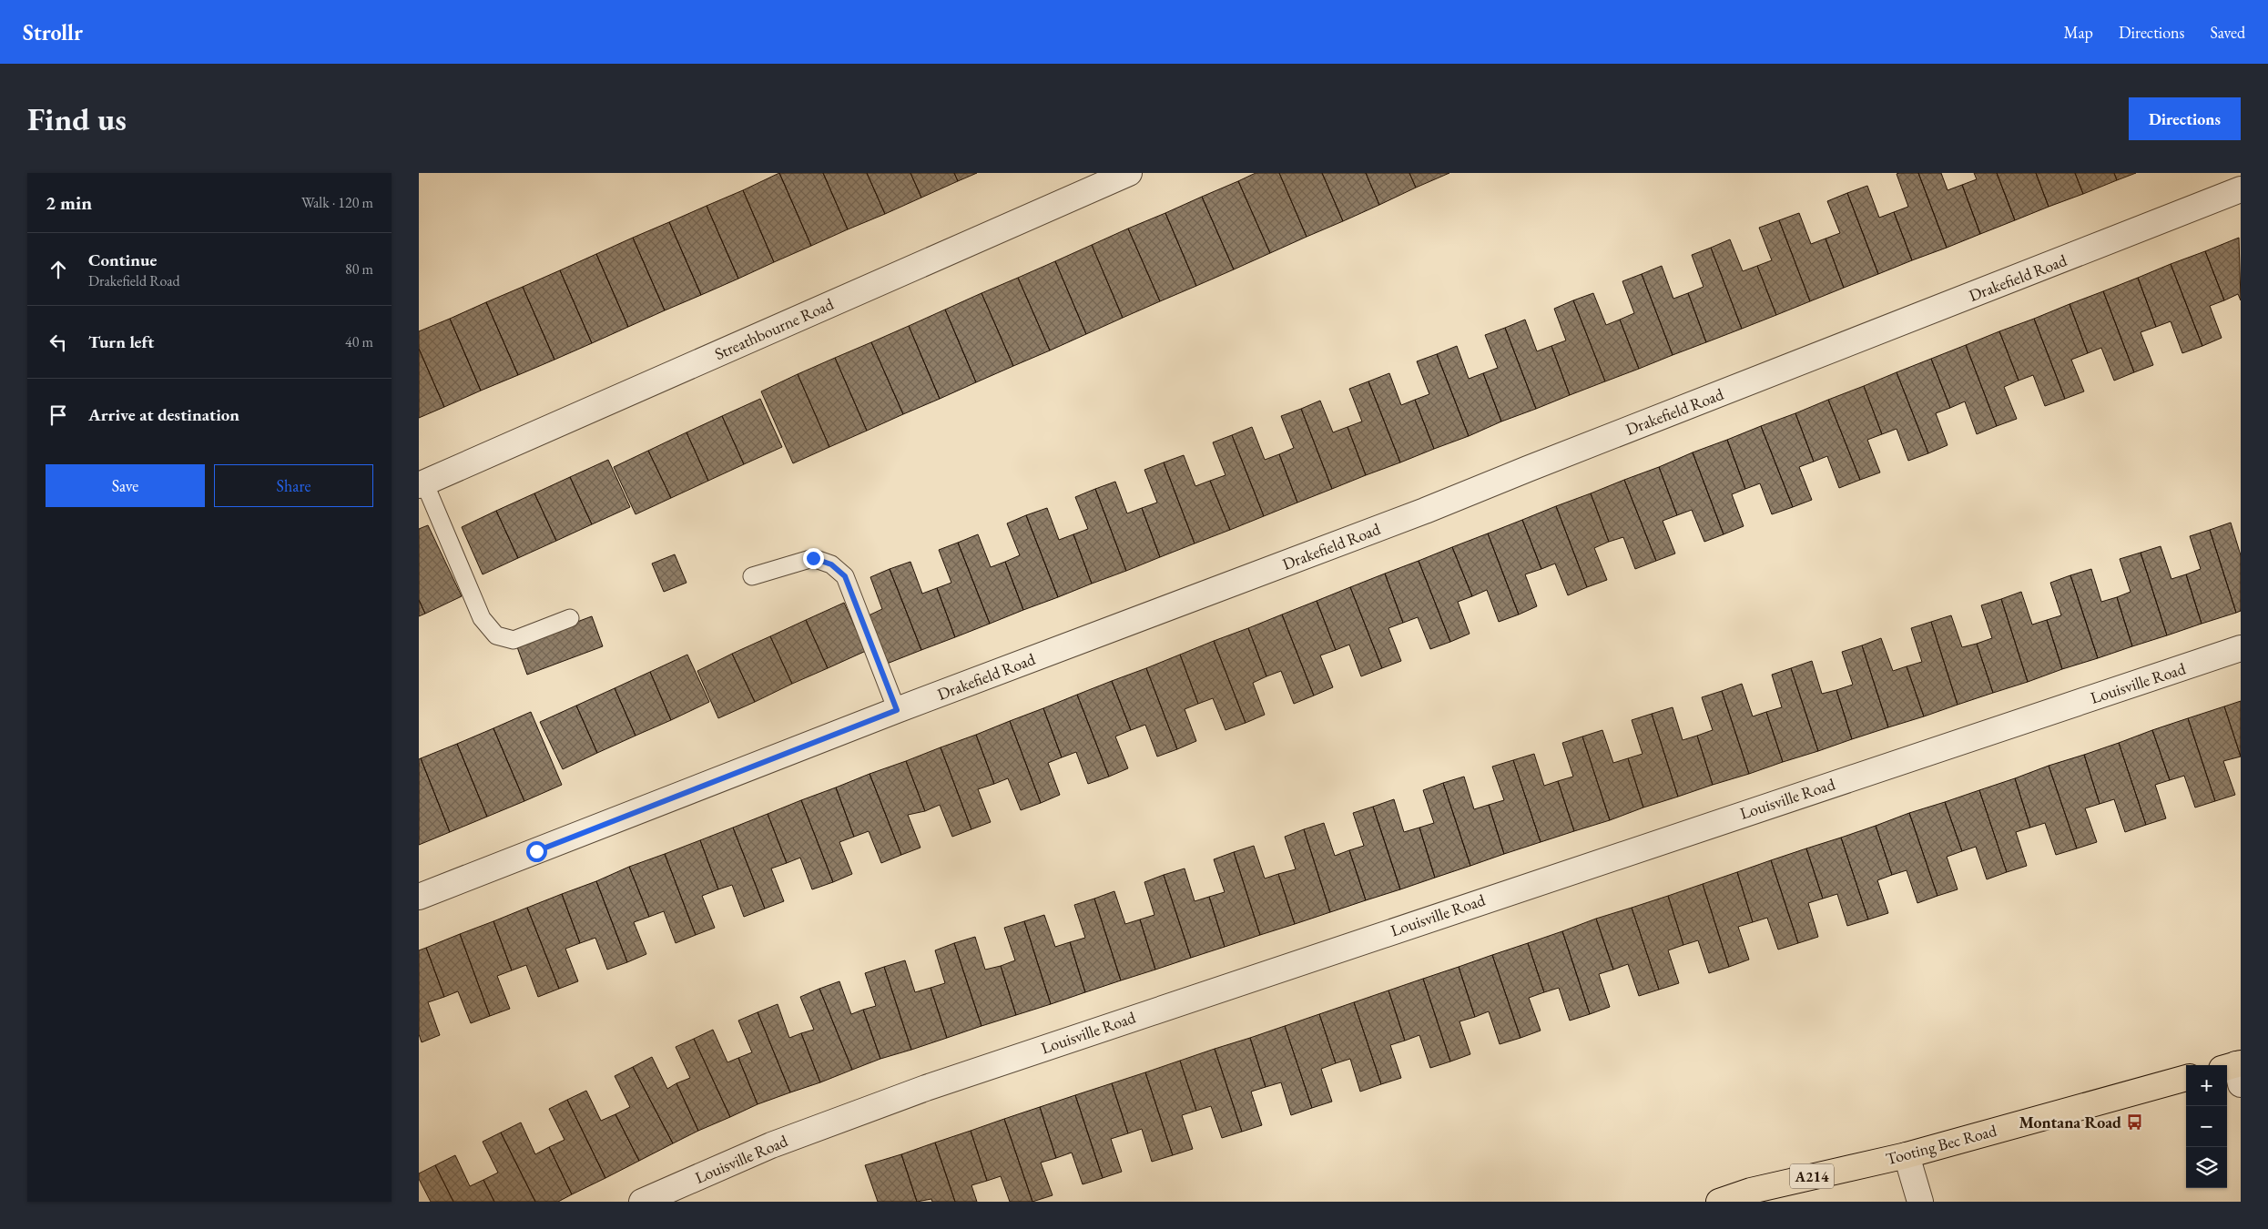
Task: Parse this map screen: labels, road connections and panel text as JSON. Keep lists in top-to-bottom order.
{
  "streets": {
    "highway": ["Tooting Bec Road", "A214"],
    "street": ["Drakefield Road", "Streathbourne Road", "Louisville Road"]
  },
  "places": {
    "bus stop": ["Montana Road"]
  },
  "page": {
    "header": "Strollr",
    "nav": ["Map", "Directions", "Saved"],
    "buttons": [
      "Directions",
      ["Save", "Share"]
    ],
    "title": "Find us",
    "heading": ["2 min", "Walk · 120 m"],
    "list": [
      ["Continue", "Drakefield Road", "80 m"],
      ["Turn left", "40 m"],
      "Arrive at destination"
    ],
    "map_buttons": ["+", "−"]
  }
}
